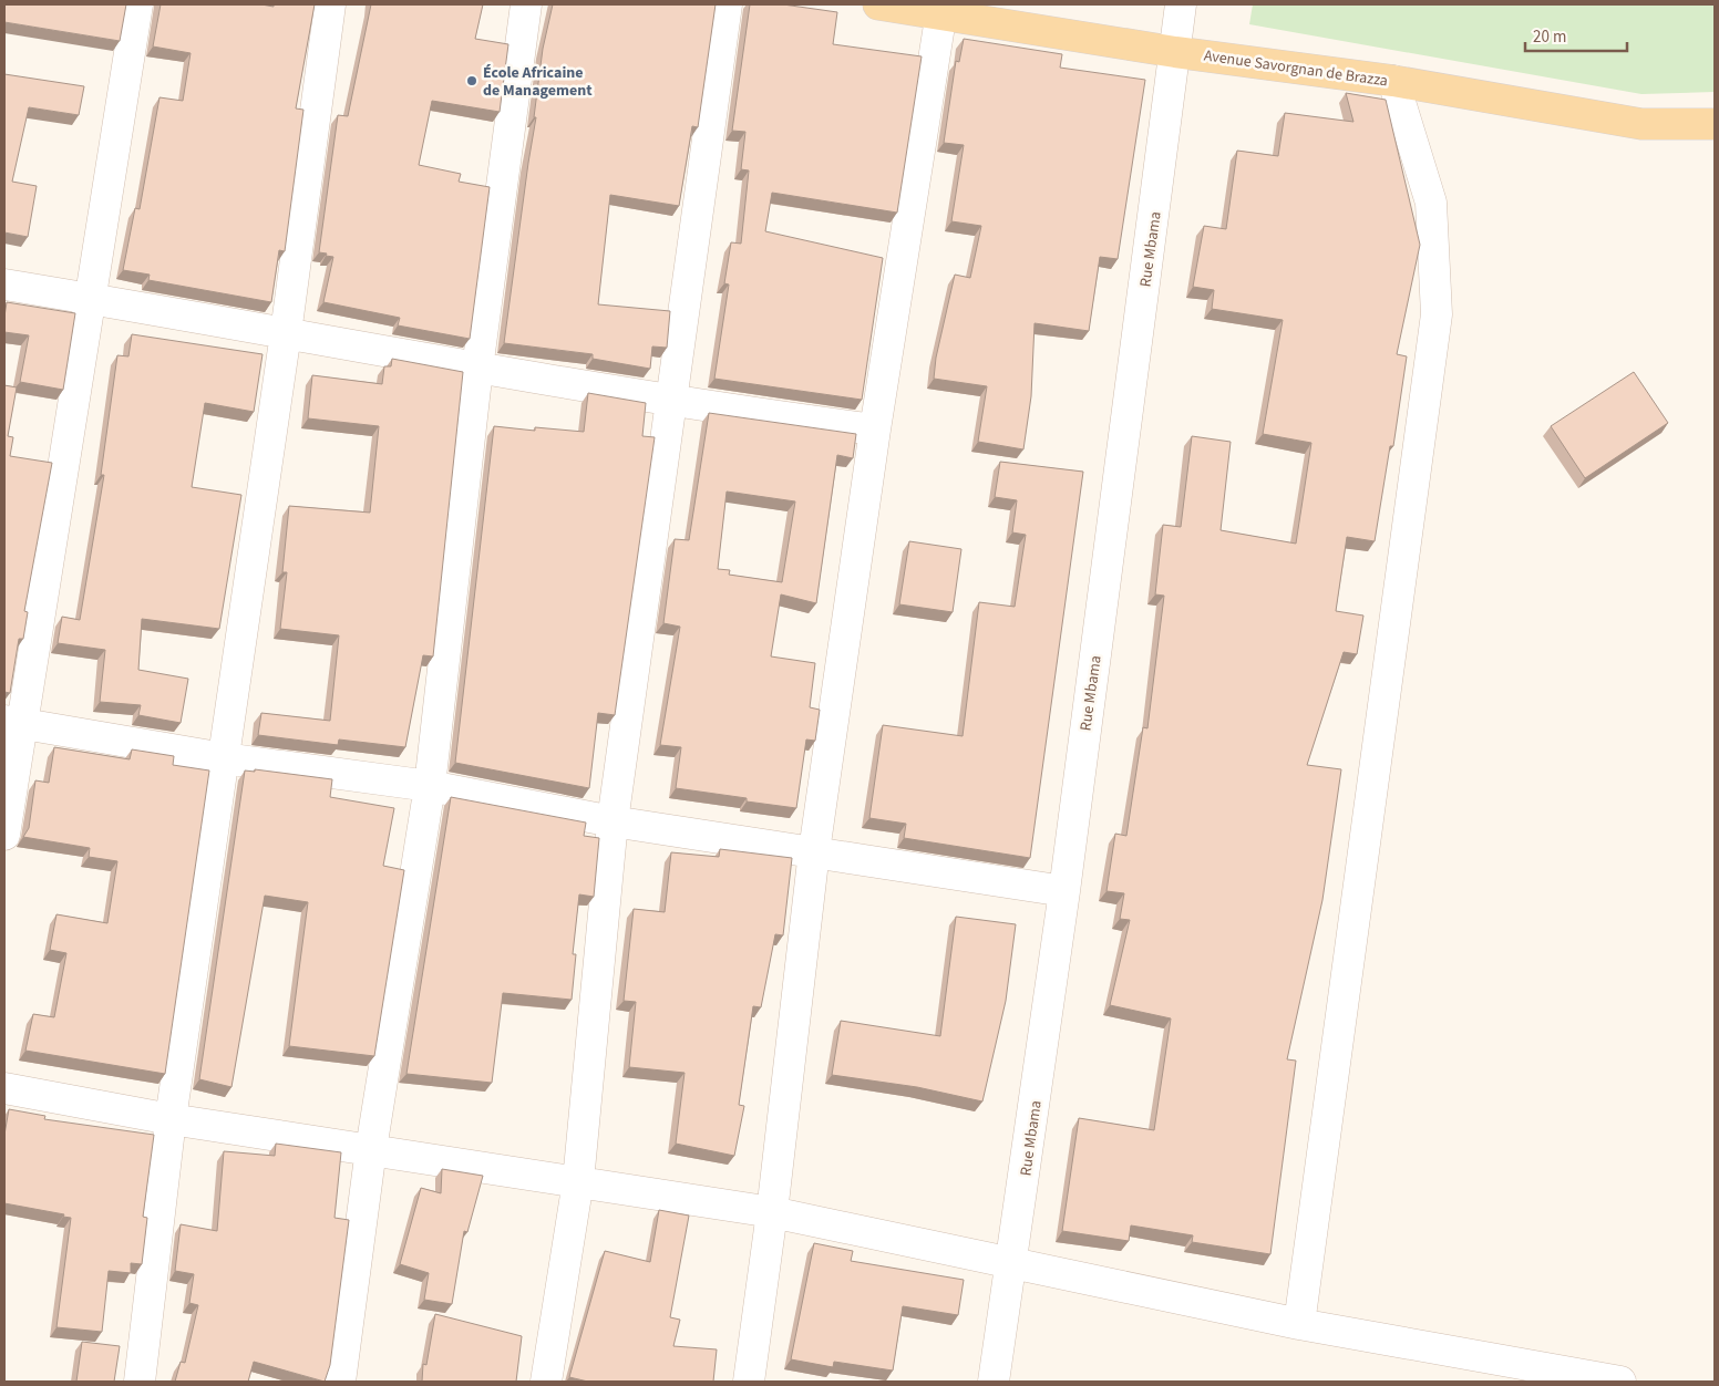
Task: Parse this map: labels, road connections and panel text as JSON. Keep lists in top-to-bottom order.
{
  "streets": {
    "main road": ["Avenue Savorgnan de Brazza"],
    "street": ["Rue Mbama"]
  },
  "crossings": [
    ["Avenue Savorgnan de Brazza", "Rue Mbama"]
  ],
  "places": ["École Africaine de Management"],
  "scale_bar": "20 m"
}
